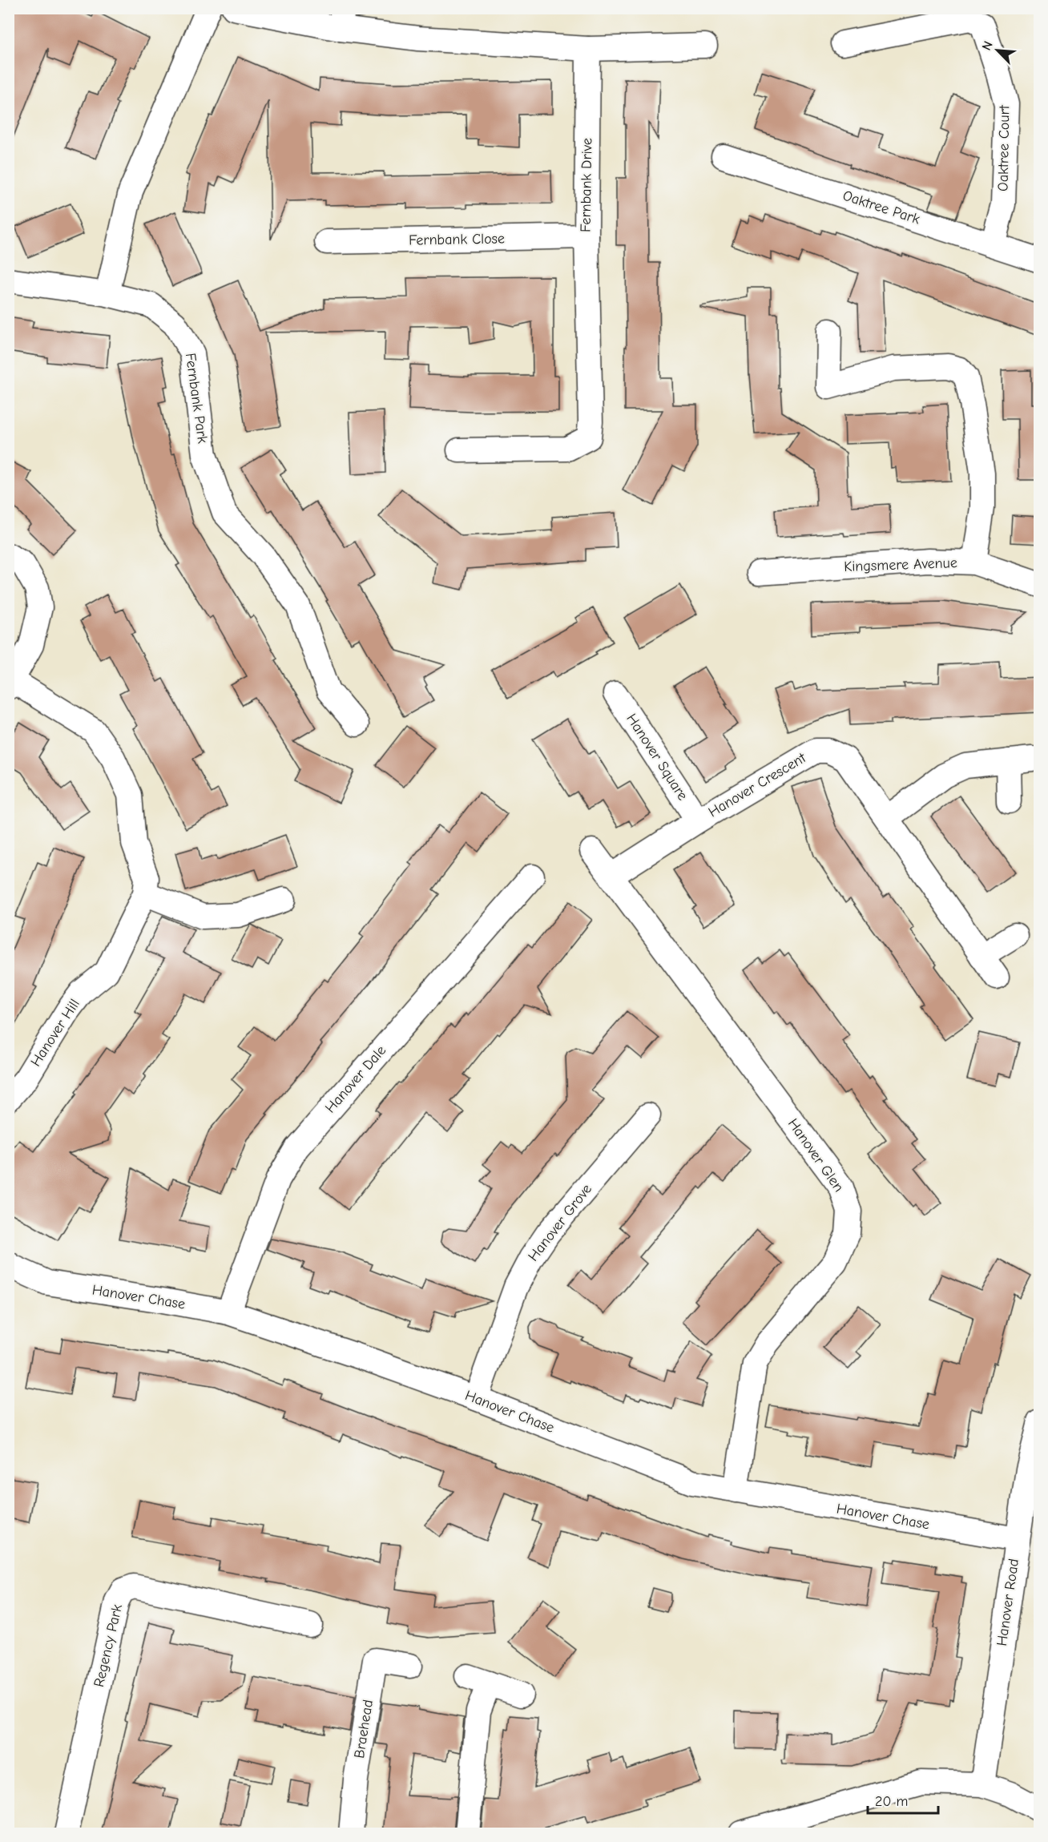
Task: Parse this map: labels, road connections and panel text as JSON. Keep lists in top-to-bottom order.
{
  "streets": {
    "street": [
      "Oaktree Court",
      "Fernbank Drive",
      "Oaktree Park",
      "Fernbank Close",
      "Fernbank Park",
      "Kingsmere Avenue",
      "Hanover Square",
      "Hanover Crescent",
      "Hanover Hill",
      "Hanover Dale",
      "Hanover Glen",
      "Hanover Grove",
      "Hanover Chase",
      "Hanover Road",
      "Regency Park",
      "Braehead"
    ]
  },
  "crossings": [
    ["Oaktree Court", "Oaktree Park"],
    ["Fernbank Drive", "Fernbank Close"],
    ["Hanover Square", "Hanover Crescent"],
    ["Hanover Crescent", "Hanover Glen"],
    ["Hanover Dale", "Hanover Chase"],
    ["Hanover Glen", "Hanover Chase"],
    ["Hanover Grove", "Hanover Chase"],
    ["Hanover Chase", "Hanover Road"]
  ],
  "scale_bar": "20 m",
  "north": "top left"
}
